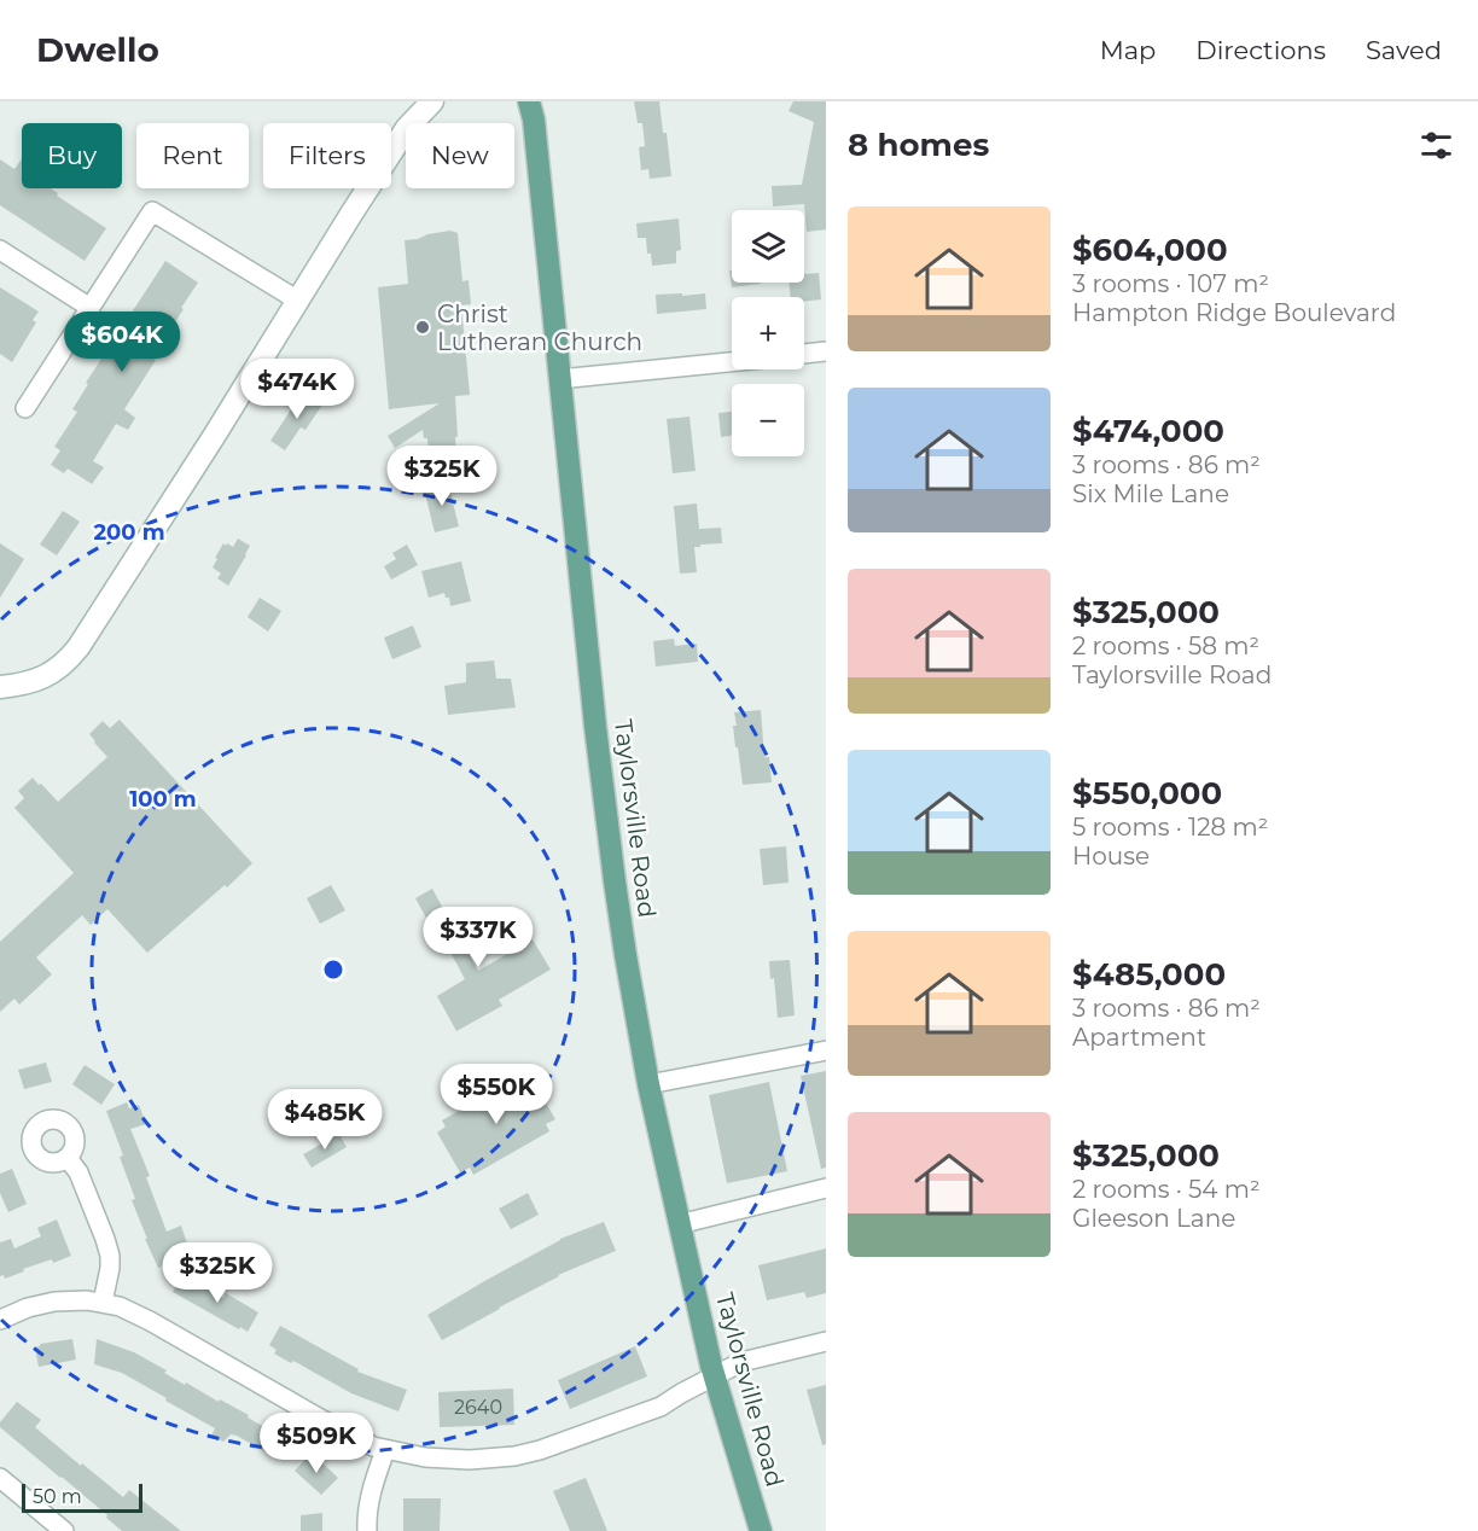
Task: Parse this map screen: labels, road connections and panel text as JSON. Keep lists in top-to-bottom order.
{
  "streets": {
    "main road": ["Taylorsville Road"]
  },
  "places": ["Christ Lutheran Church"],
  "house_numbers": ["2640"],
  "scale_bar": "50 m",
  "page": {
    "header": "Dwello",
    "nav": ["Map", "Directions", "Saved"],
    "heading": "8 homes",
    "chip": [
      "Buy",
      "Rent",
      "Filters",
      "New"
    ],
    "list": [
      {
        "name": "$604,000",
        "note": "3 rooms · 107 m² · Hampton Ridge Boulevard"
      },
      {
        "name": "$474,000",
        "note": "3 rooms · 86 m² · Six Mile Lane"
      },
      {
        "name": "$325,000",
        "note": "2 rooms · 58 m² · Taylorsville Road"
      },
      {
        "name": "$550,000",
        "note": "5 rooms · 128 m² · House"
      },
      {
        "name": "$485,000",
        "note": "3 rooms · 86 m² · Apartment"
      },
      {
        "name": "$325,000",
        "note": "2 rooms · 54 m² · Gleeson Lane"
      }
    ],
    "map_buttons": ["+", "−"],
    "price": [
      "$604K",
      "$474K",
      "$325K",
      "$337K",
      "$550K",
      "$485K",
      "$325K",
      "$509K"
    ],
    "scale": "50 m"
  },
  "rings": ["200 m", "100 m"]
}
